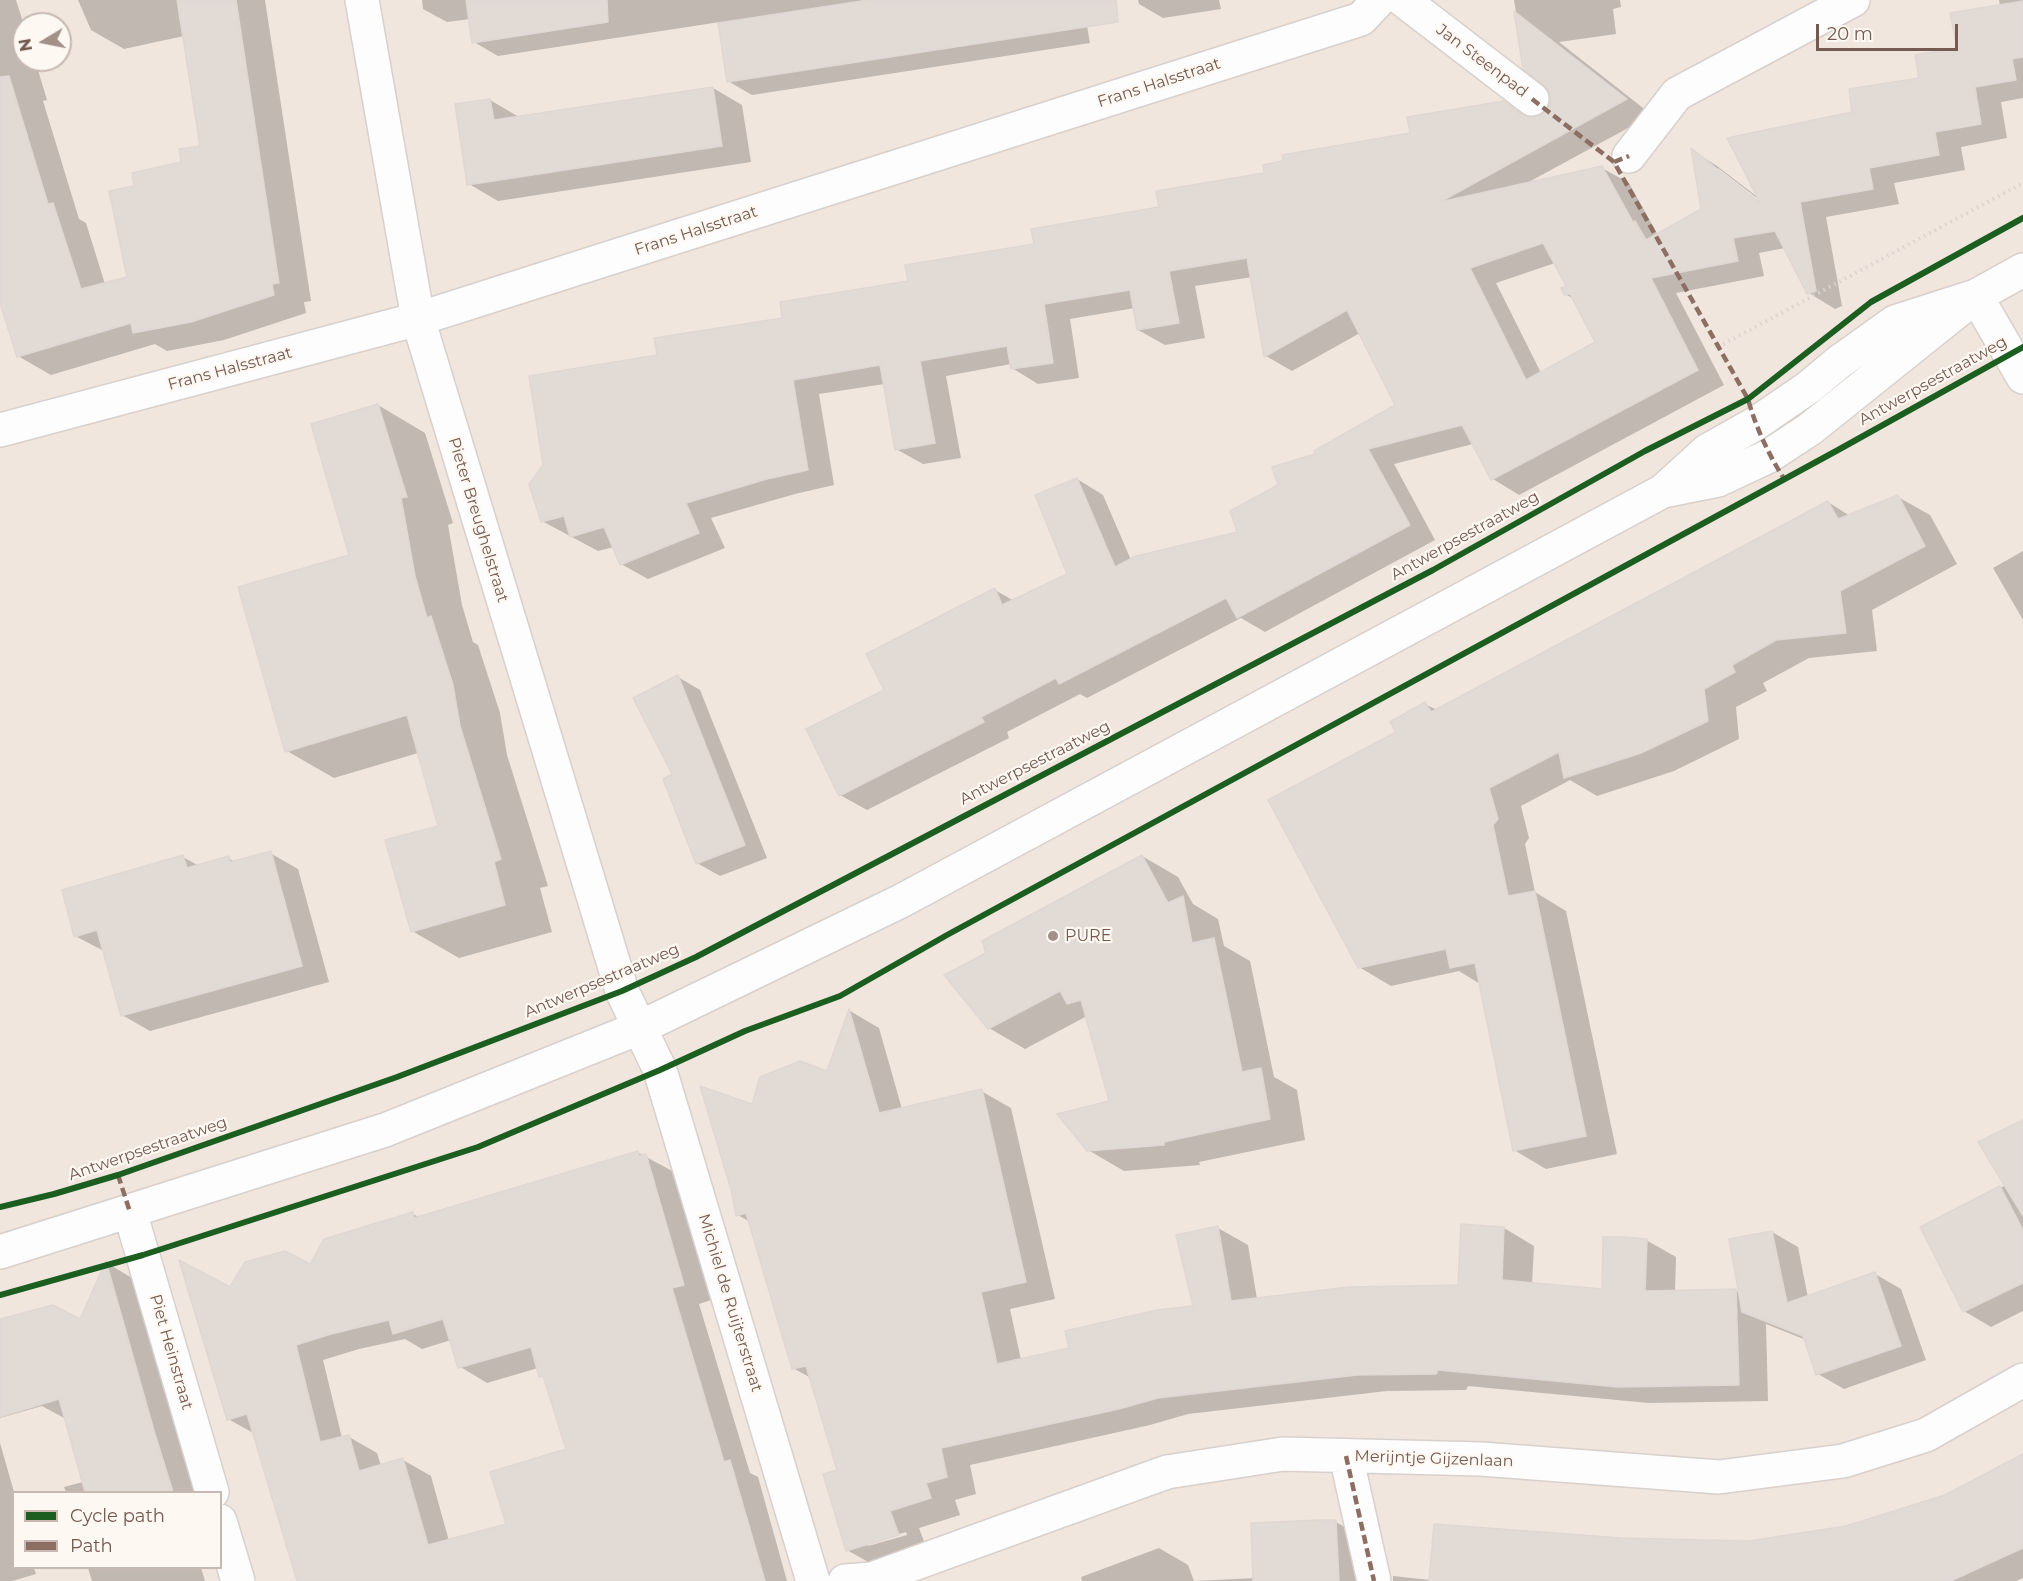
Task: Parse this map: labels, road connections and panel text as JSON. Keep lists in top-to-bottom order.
{
  "streets": {
    "street": [
      "Jan Steenpad",
      "Frans Halsstraat",
      "Pieter Breughelstraat",
      "Michiel de Ruijterstraat",
      "Piet Heinstraat",
      "Merijntje Gijzenlaan"
    ],
    "cycle path": ["Antwerpsestraatweg"]
  },
  "crossings": [
    ["Frans Halsstraat", "Pieter Breughelstraat"],
    ["Pieter Breughelstraat", "Michiel de Ruijterstraat"]
  ],
  "places": ["PURE"],
  "legend": ["Cycle path", "Path"],
  "scale_bar": "20 m",
  "north": "left"
}
